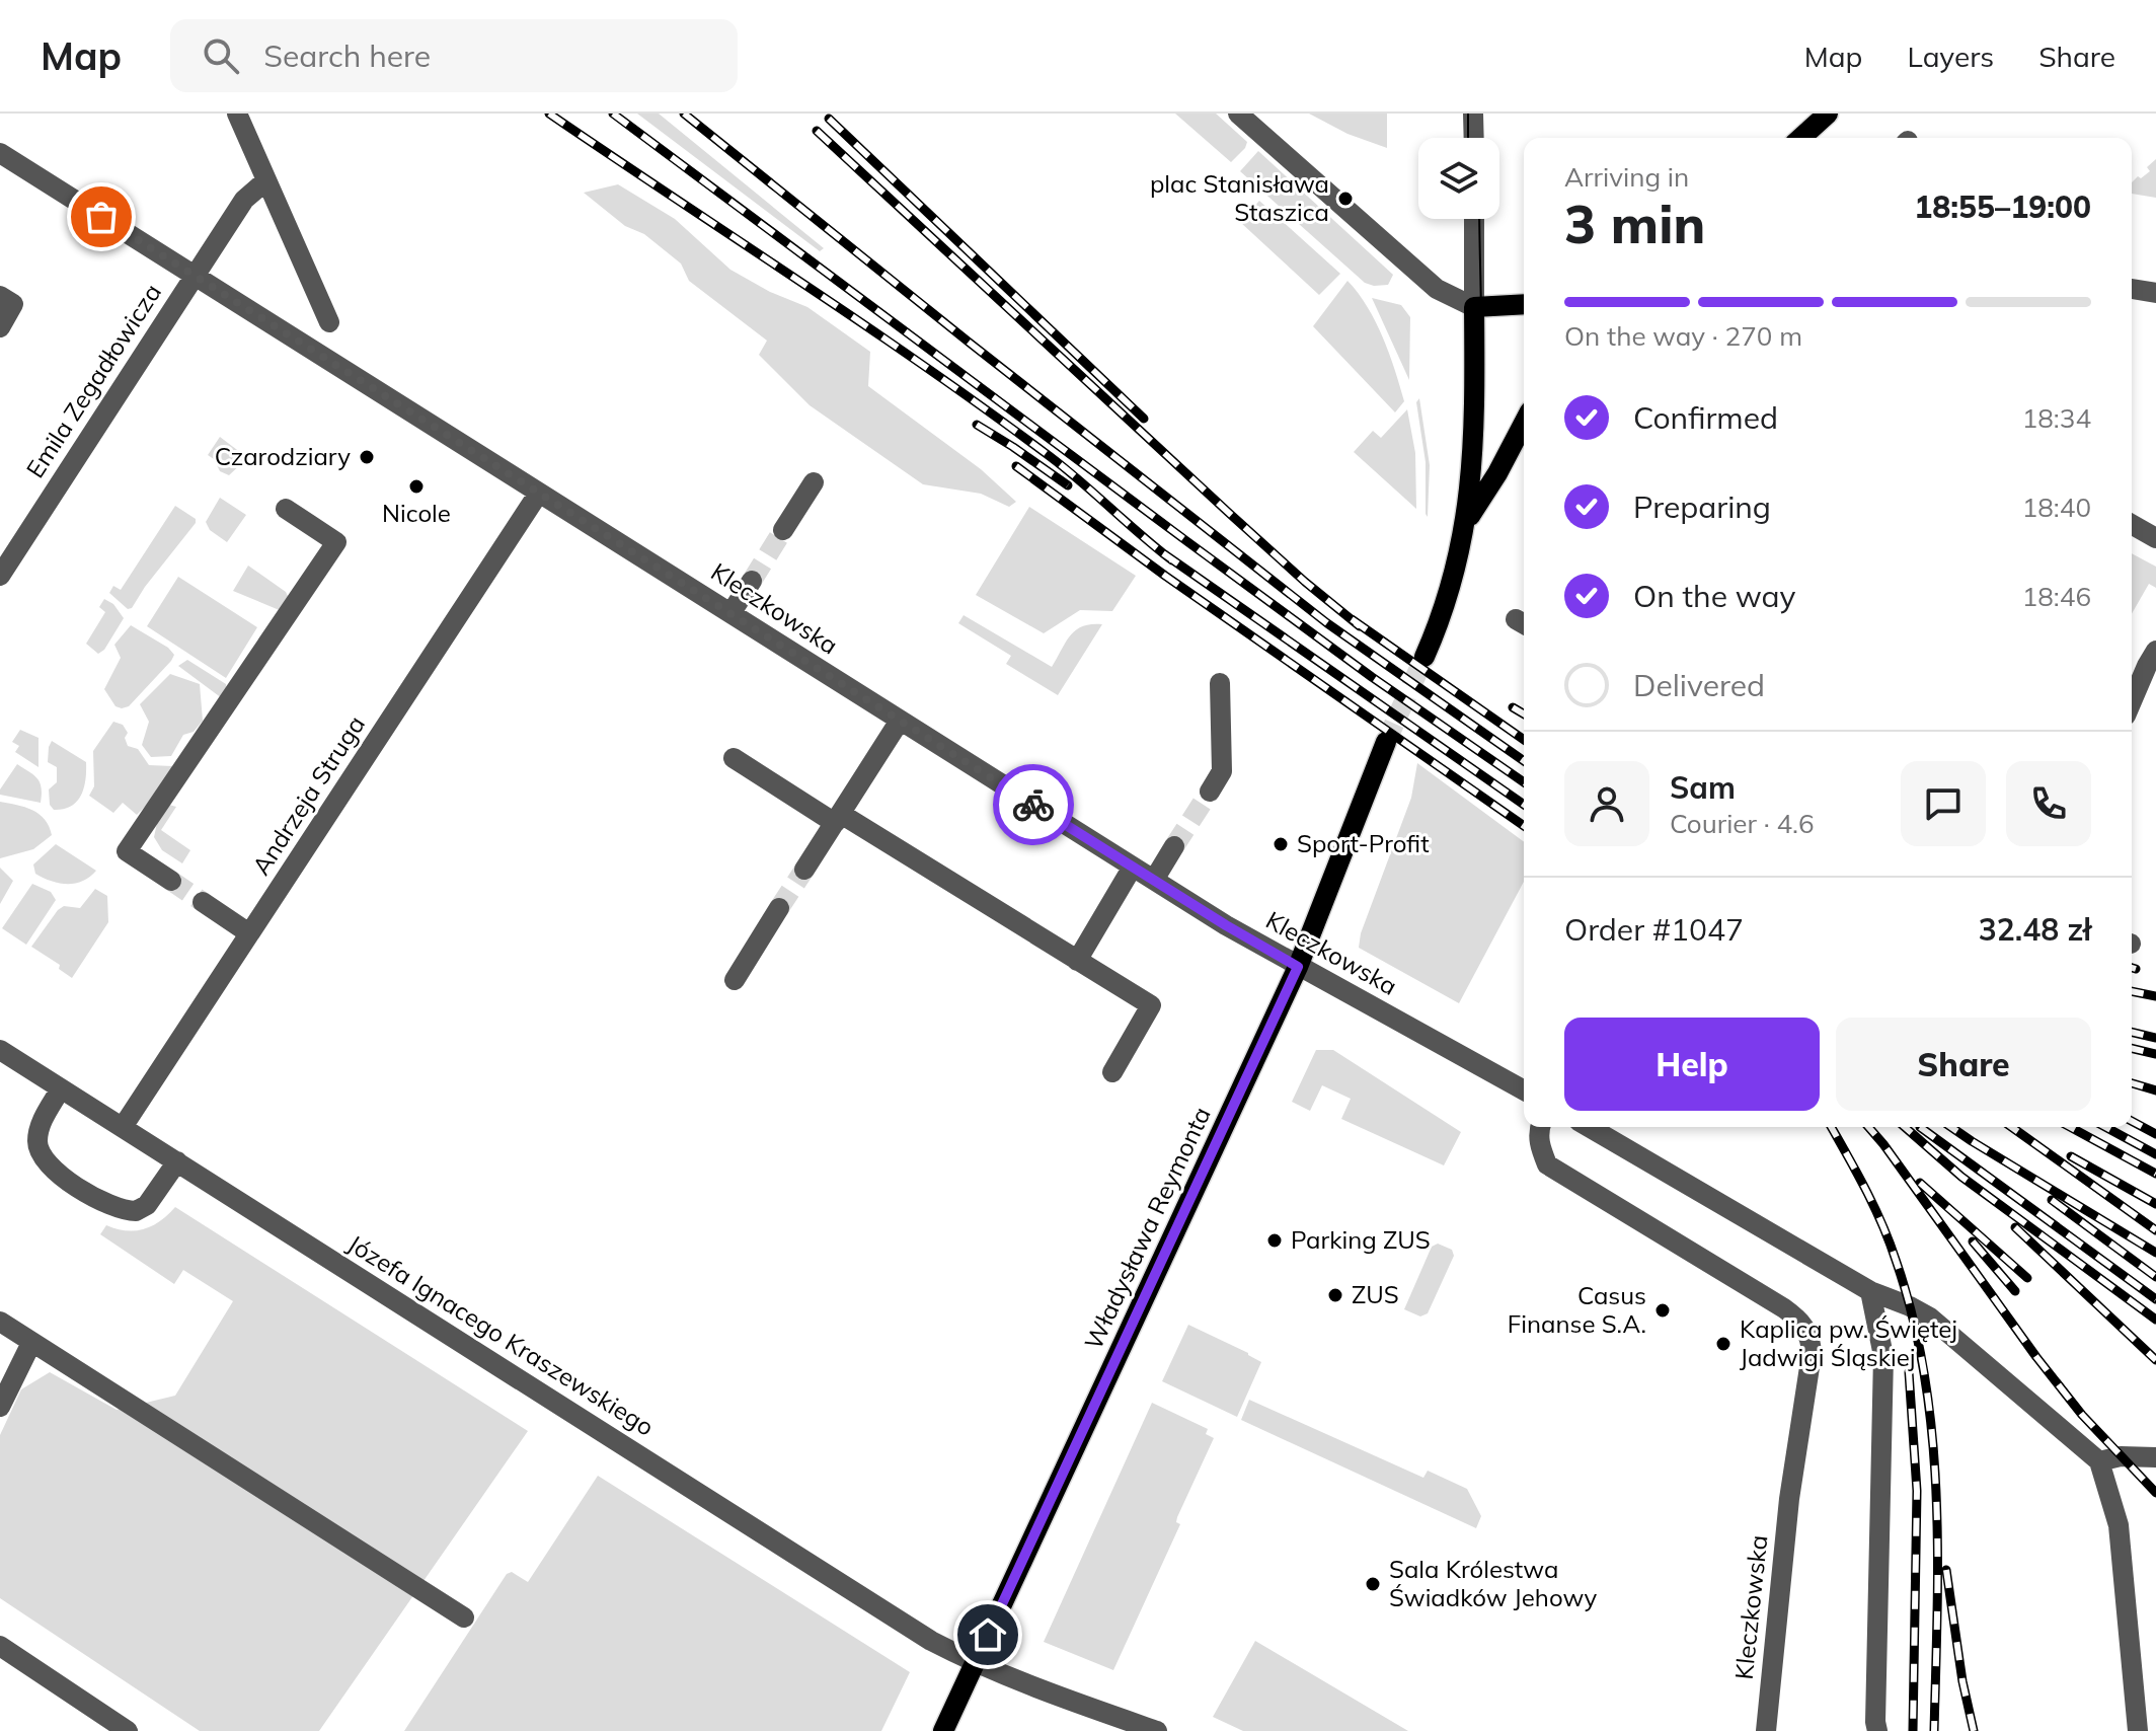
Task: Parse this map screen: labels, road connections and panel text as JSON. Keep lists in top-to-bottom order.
{
  "streets": {
    "main road": ["Władysława Reymonta"],
    "street": [
      "Emila Zegadłowicza",
      "Kleczkowska",
      "Andrzeja Struga",
      "Józefa Ignacego Kraszewskiego"
    ]
  },
  "crossings": [
    ["Emila Zegadłowicza", "Kleczkowska"],
    ["Kleczkowska", "Andrzeja Struga"],
    ["Kleczkowska", "Władysława Reymonta"],
    ["Andrzeja Struga", "Józefa Ignacego Kraszewskiego"],
    ["Władysława Reymonta", "Józefa Ignacego Kraszewskiego"]
  ],
  "places": [
    "plac Stanisława Staszica",
    "Czarodziary",
    "Nicole",
    "Sport-Profit",
    "Parking ZUS",
    "ZUS",
    "Casus Finanse S.A.",
    "Kaplica pw. Świętej Jadwigi Śląskiej",
    "Sala Królestwa Świadków Jehowy"
  ],
  "page": {
    "header": "Map",
    "search": "Search here",
    "nav": ["Map", "Layers", "Share"],
    "heading": ["3 min", "Arriving in", "18:55–19:00"],
    "panel": [
      "Sam",
      "Courier · 4.6",
      "Order #1047",
      "32.48 zł"
    ],
    "bar": "On the way · 270 m",
    "list": [
      ["Confirmed", "18:34"],
      ["Preparing", "18:40"],
      ["On the way", "18:46"],
      "Delivered"
    ],
    "buttons": ["Help", "Share"]
  }
}
